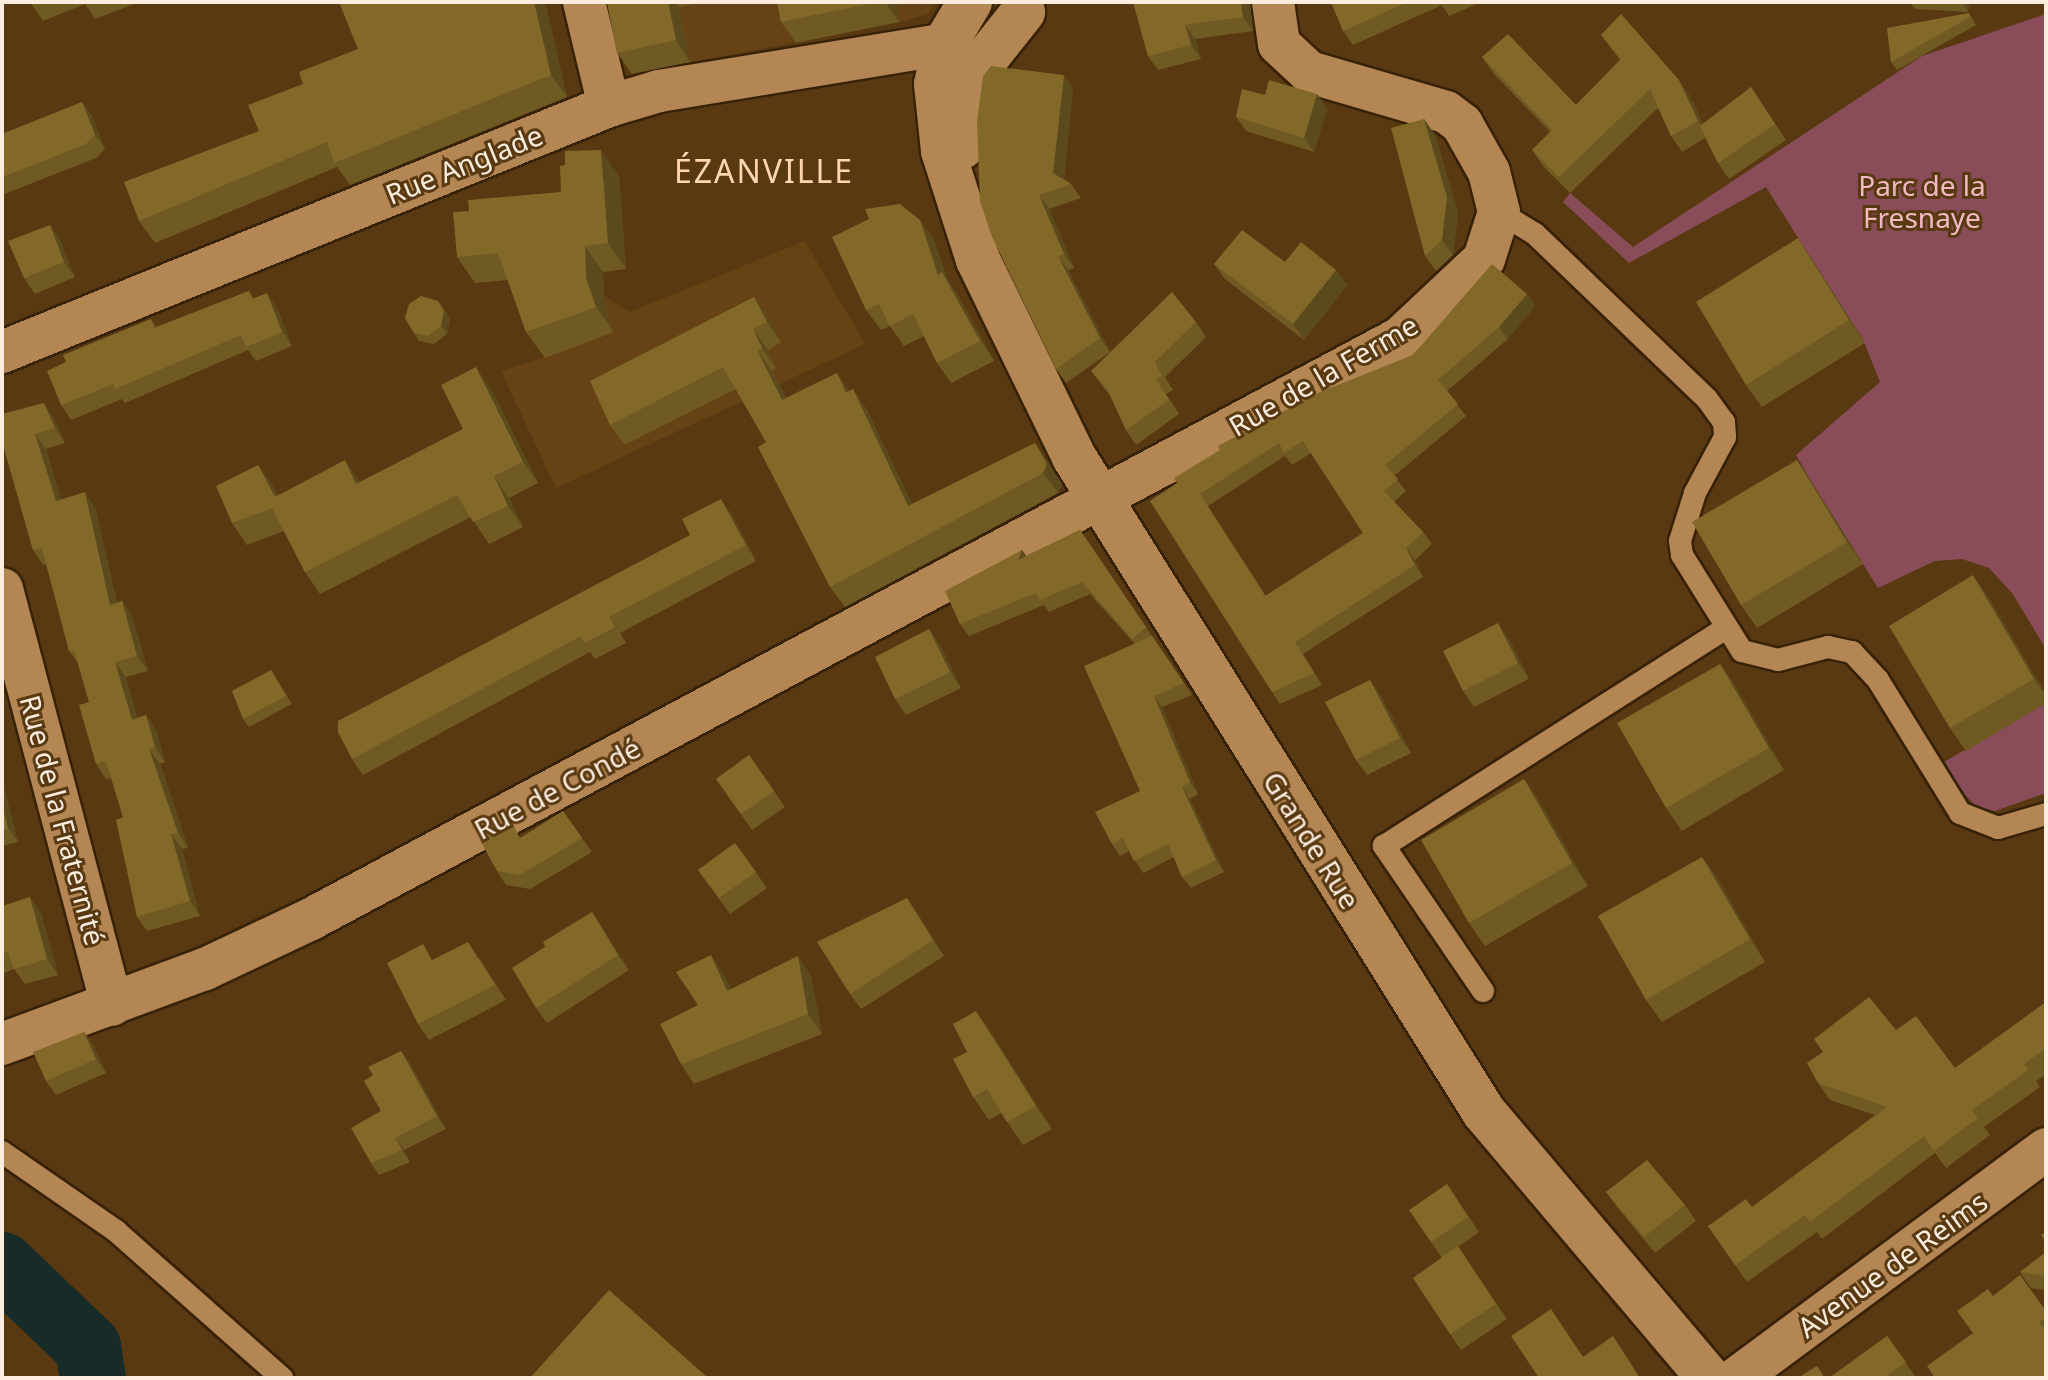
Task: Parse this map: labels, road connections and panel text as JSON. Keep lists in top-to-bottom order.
{
  "streets": {
    "main road": ["Grande Rue"],
    "street": [
      "Rue Anglade",
      "Rue de la Ferme",
      "Rue de Condé",
      "Rue de la Fraternité",
      "Avenue de Reims"
    ]
  },
  "crossings": [
    ["Rue Anglade", "Grande Rue"],
    ["Rue de la Ferme", "Rue de Condé"],
    ["Rue de la Ferme", "Grande Rue"],
    ["Rue de Condé", "Rue de la Fraternité"],
    ["Rue de Condé", "Grande Rue"]
  ],
  "districts": ["ÉZANVILLE"],
  "parks": ["Parc de la Fresnaye"]
}
